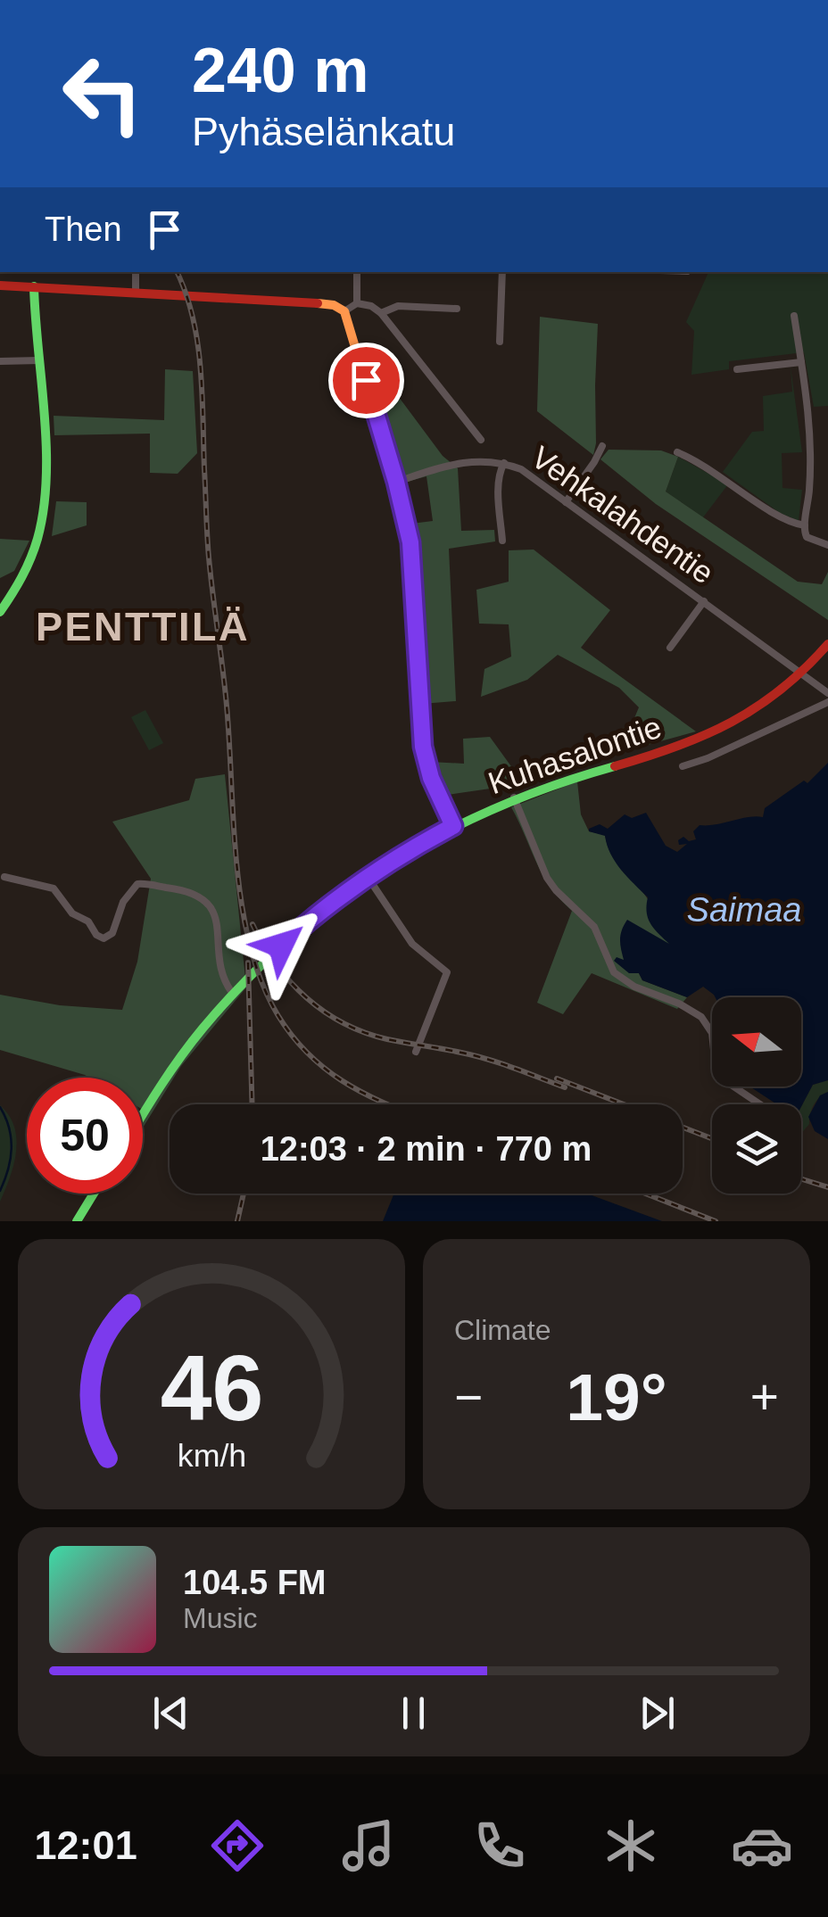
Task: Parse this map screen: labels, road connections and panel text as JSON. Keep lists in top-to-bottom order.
{
  "streets": {
    "street": ["Vehkalahdentie", "Kuhasalontie"]
  },
  "crossings": [
    ["Vehkalahdentie", "Kuhasalontie"]
  ],
  "districts": ["PENTTILÄ"],
  "water": ["Saimaa"],
  "north": "left",
  "page": {
    "turn": ["240 m", "Pyhäselänkatu"],
    "then": "Then",
    "limit": "50",
    "trip": "12:03 · 2 min · 770 m",
    "tile": "Climate",
    "heat": ["−", "19°", "+"],
    "song": ["104.5 FM", "Music"],
    "tabs": "12:01",
    "gauge": ["46", "km/h"]
  }
}
